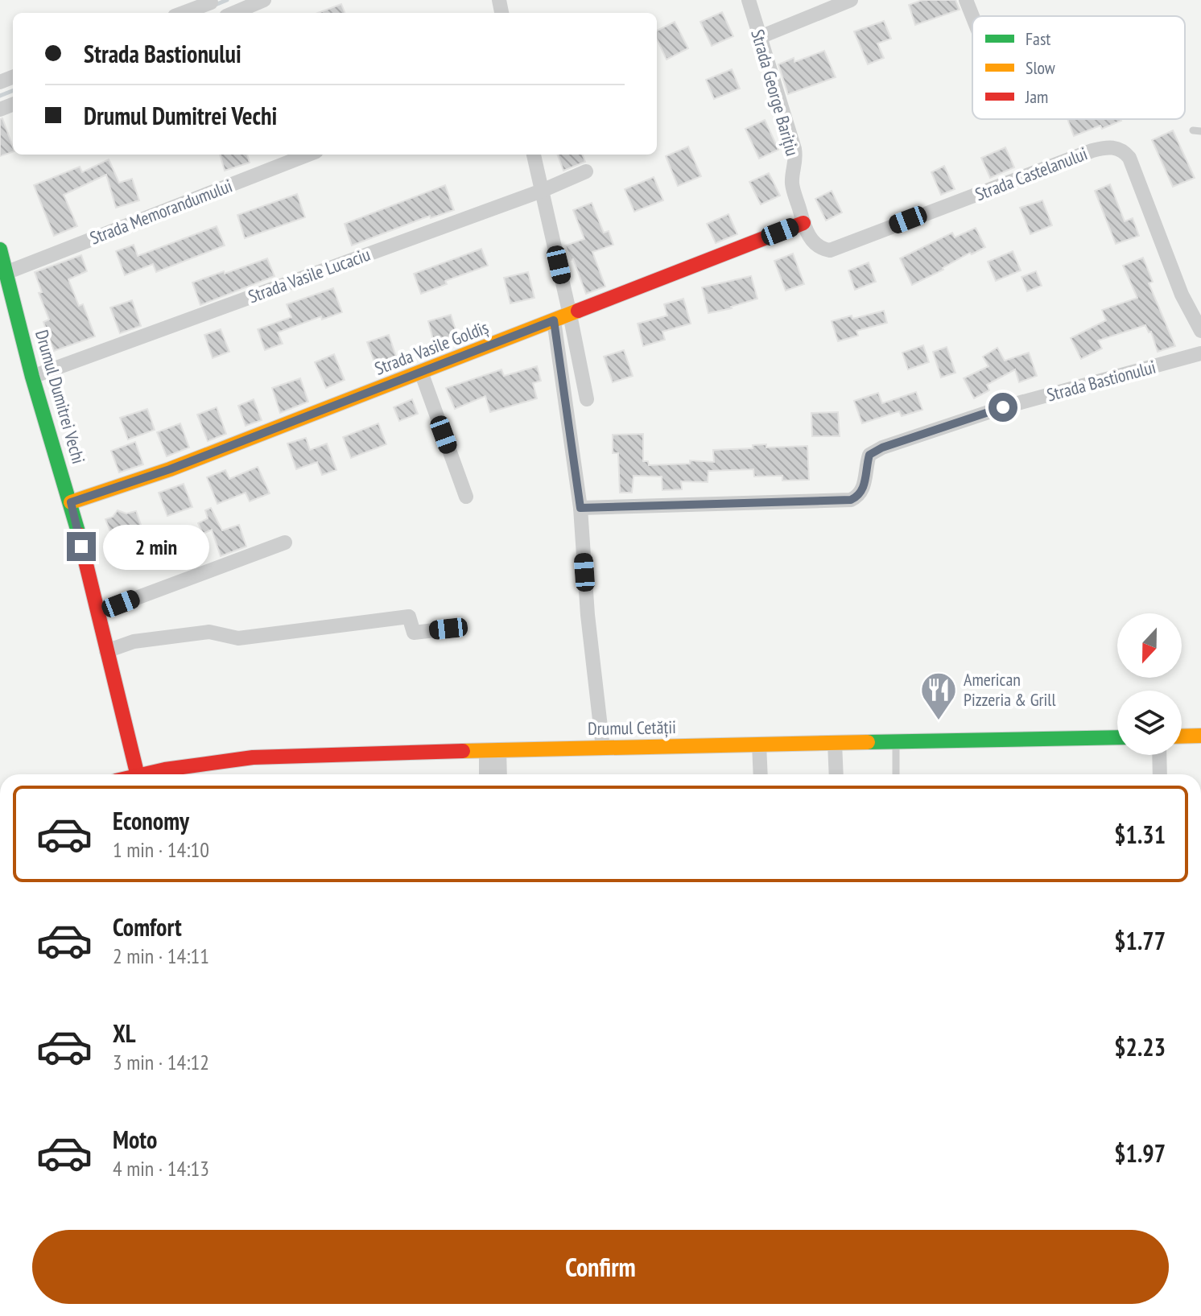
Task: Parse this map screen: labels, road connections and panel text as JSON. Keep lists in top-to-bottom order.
{
  "streets": {
    "main road": ["Strada Vasile Goldiș", "Drumul Dumitrei Vechi", "Drumul Cetății"],
    "street": [
      "Strada George Barițiu",
      "Strada Castelanului",
      "Strada Memorandumului",
      "Strada Vasile Lucaciu",
      "Strada Bastionului"
    ]
  },
  "crossings": [
    ["Strada George Barițiu", "Strada Castelanului"],
    ["Strada George Barițiu", "Strada Vasile Goldiș"],
    ["Strada Castelanului", "Strada Vasile Goldiș"],
    ["Strada Memorandumului", "Drumul Dumitrei Vechi"],
    ["Strada Vasile Lucaciu", "Drumul Dumitrei Vechi"],
    ["Strada Vasile Goldiș", "Drumul Dumitrei Vechi"]
  ],
  "places": {
    "restaurant": ["American Pizzeria & Grill"]
  },
  "legend": ["Fast", "Slow", "Jam"],
  "north": "bottom",
  "page": {
    "banner": ["Strada Bastionului", "Drumul Dumitrei Vechi"],
    "bubble": "2 min",
    "list": [
      {
        "name": "Economy",
        "note": "1 min · 14:10",
        "value": "$1.31"
      },
      {
        "name": "Comfort",
        "note": "2 min · 14:11",
        "value": "$1.77"
      },
      {
        "name": "XL",
        "note": "3 min · 14:12",
        "value": "$2.23"
      },
      {
        "name": "Moto",
        "note": "4 min · 14:13",
        "value": "$1.97"
      }
    ],
    "buttons": "Confirm"
  }
}
